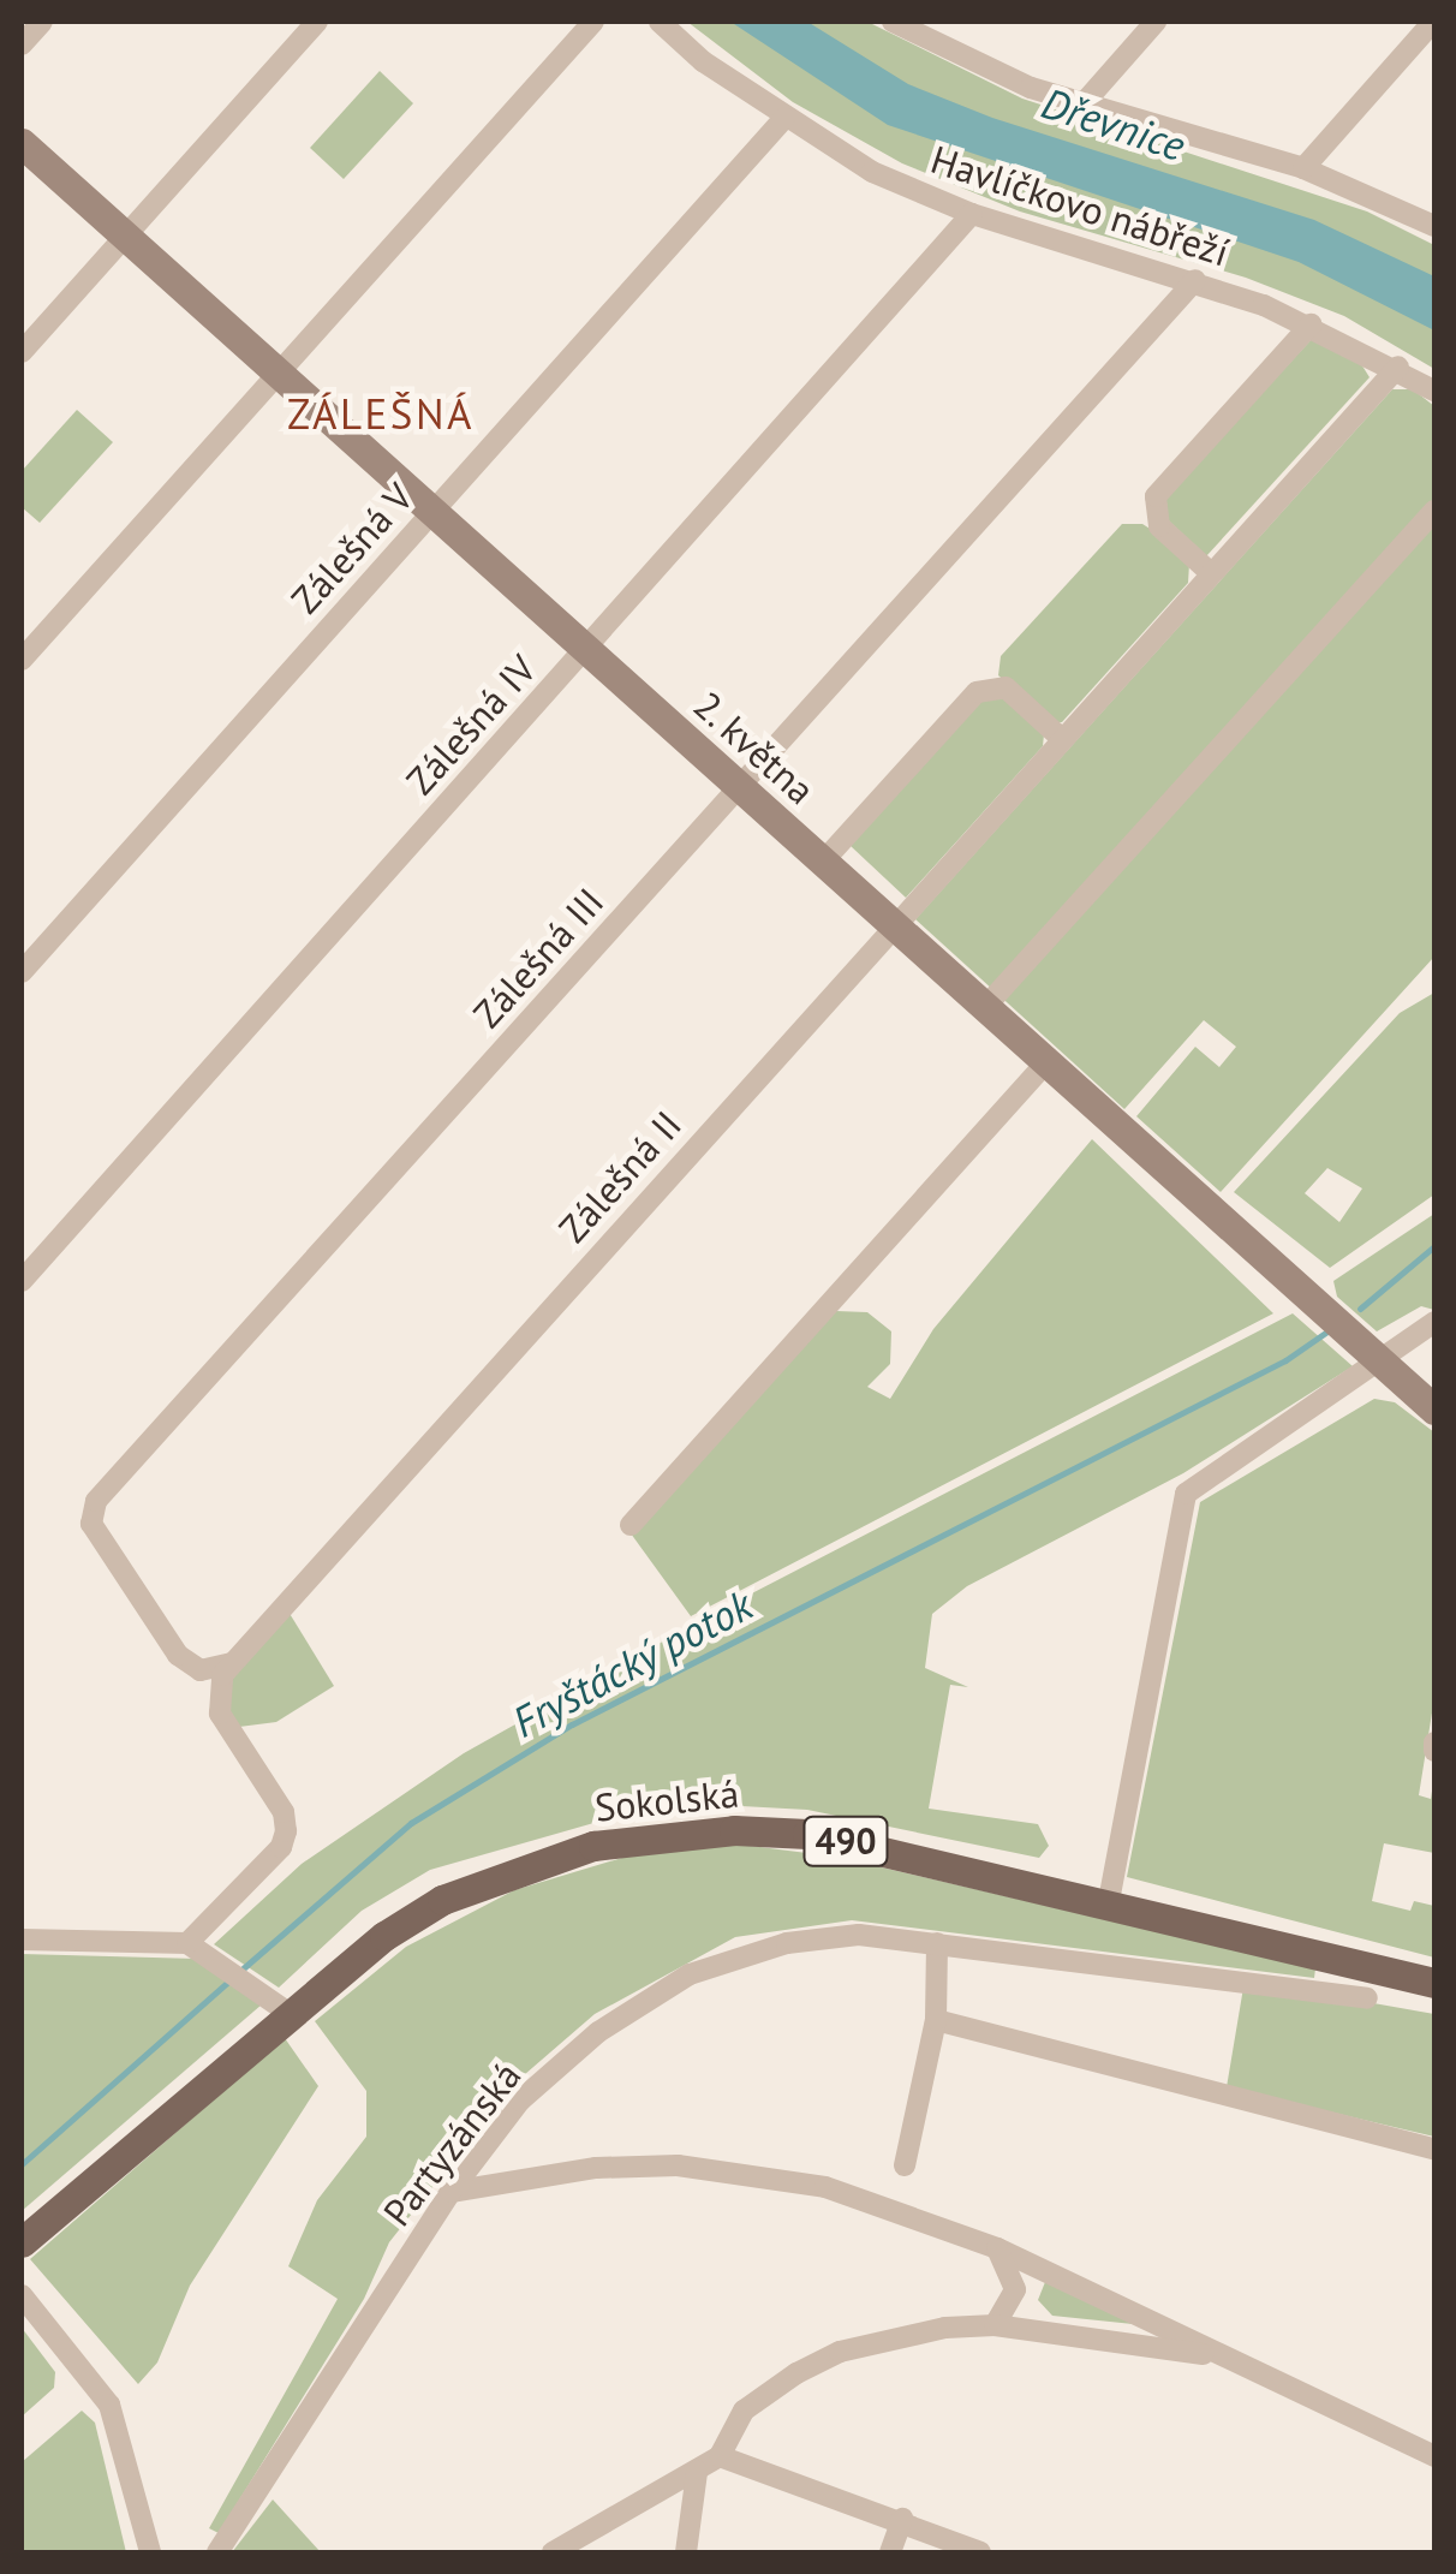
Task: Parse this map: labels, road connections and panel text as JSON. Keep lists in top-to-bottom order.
{
  "streets": {
    "main road": ["Sokolská", "490"],
    "street": [
      "Havlíčkovo nábřeží",
      "Zálešná V",
      "Zálešná IV",
      "2. května",
      "Zálešná III",
      "Zálešná II",
      "Partyzánská"
    ]
  },
  "crossings": [
    ["Havlíčkovo nábřeží", "Zálešná V"],
    ["Havlíčkovo nábřeží", "Zálešná IV"],
    ["Havlíčkovo nábřeží", "Zálešná III"],
    ["Havlíčkovo nábřeží", "Zálešná II"],
    ["Zálešná V", "2. května"],
    ["Zálešná IV", "2. května"],
    ["2. května", "Zálešná III"],
    ["2. května", "Zálešná II"],
    ["Zálešná III", "Zálešná II"]
  ],
  "districts": ["ZÁLEŠNÁ"],
  "water": ["Dřevnice", "Fryštácký potok"]
}
